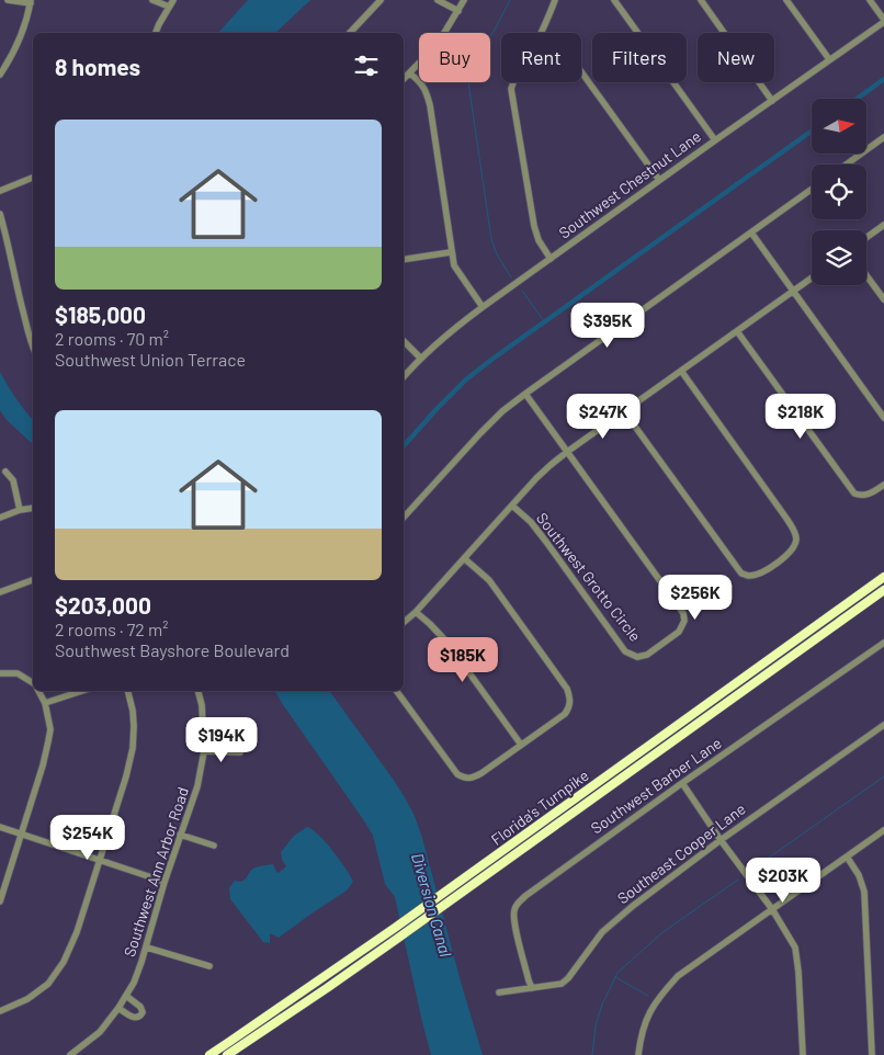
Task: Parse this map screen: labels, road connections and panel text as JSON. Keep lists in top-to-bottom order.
{
  "streets": {
    "highway": ["Florida's Turnpike"],
    "street": [
      "Southwest Chestnut Lane",
      "Southwest Grotto Circle",
      "Southwest Barber Lane",
      "Southeast Cooper Lane",
      "Southwest Ann Arbor Road"
    ]
  },
  "crossings": [
    ["Southwest Barber Lane", "Southeast Cooper Lane"]
  ],
  "water": ["Diversion Canal"],
  "north": "right",
  "page": {
    "chip": [
      "Buy",
      "Rent",
      "Filters",
      "New"
    ],
    "heading": "8 homes",
    "list": [
      {
        "name": "$185,000",
        "note": "2 rooms · 70 m² · Southwest Union Terrace"
      },
      {
        "name": "$203,000",
        "note": "2 rooms · 72 m² · Southwest Bayshore Boulevard"
      }
    ],
    "price": [
      "$395K",
      "$247K",
      "$218K",
      "$256K",
      "$185K",
      "$194K",
      "$254K",
      "$203K"
    ]
  }
}
